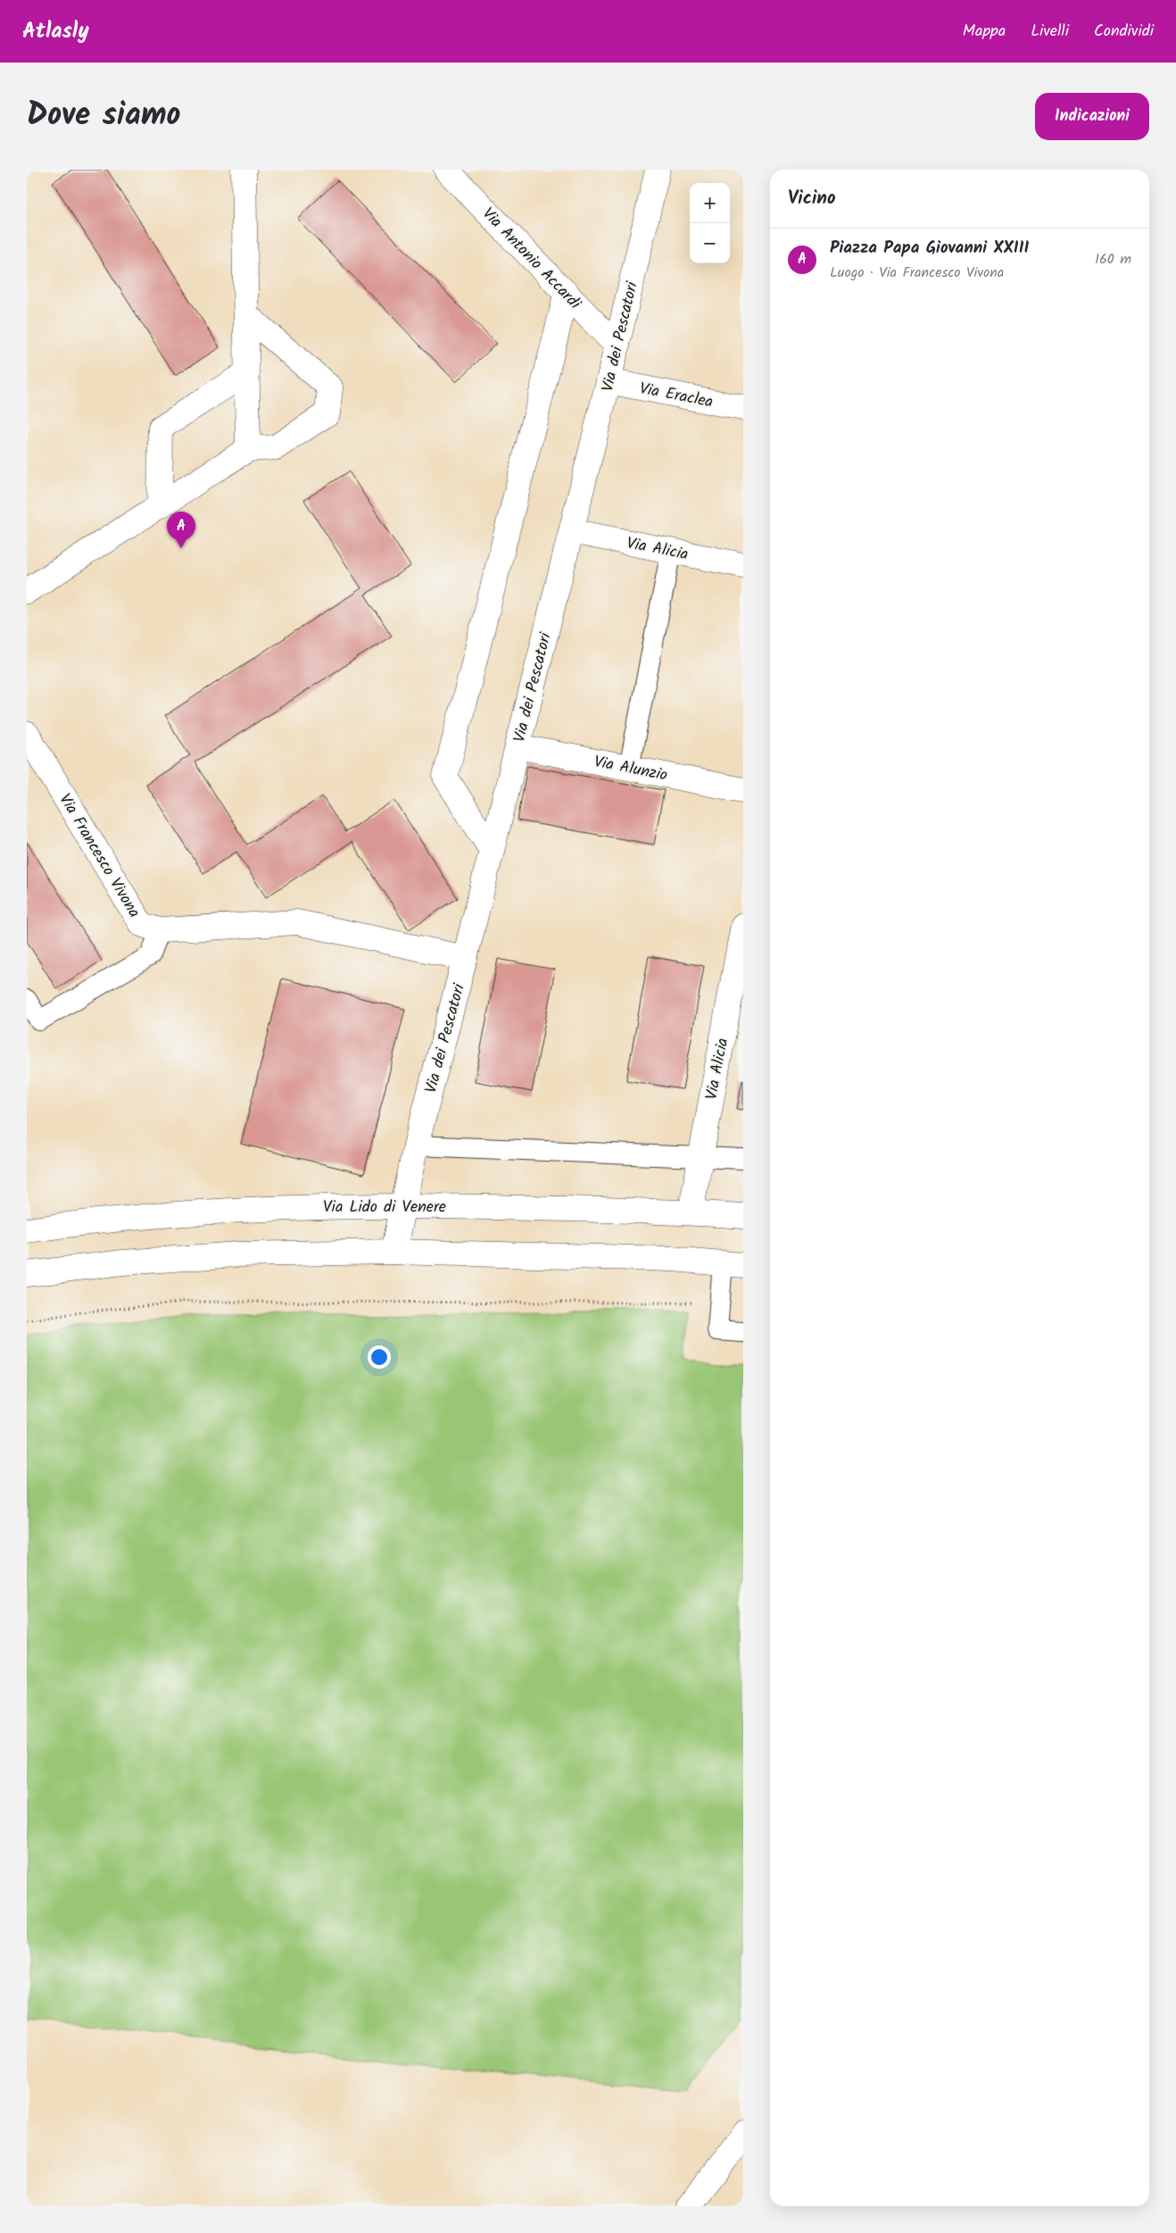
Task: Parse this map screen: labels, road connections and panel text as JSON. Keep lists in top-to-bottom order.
{
  "streets": {
    "street": [
      "Via Antonio Accardi",
      "Via dei Pescatori",
      "Via Eraclea",
      "Via Alicia",
      "Via Alunzio",
      "Via Francesco Vivona",
      "Via Lido di Venere"
    ]
  },
  "crossings": [
    ["Via Antonio Accardi", "Via dei Pescatori"],
    ["Via dei Pescatori", "Via Eraclea"],
    ["Via dei Pescatori", "Via Alicia"],
    ["Via dei Pescatori", "Via Alunzio"],
    ["Via dei Pescatori", "Via Francesco Vivona"],
    ["Via dei Pescatori", "Via Lido di Venere"],
    ["Via Alicia", "Via Lido di Venere"]
  ],
  "page": {
    "header": "Atlasly",
    "nav": ["Mappa", "Livelli", "Condividi"],
    "title": "Dove siamo",
    "buttons": "Indicazioni",
    "heading": "Vicino",
    "map_buttons": ["+", "−"],
    "list": [
      {
        "mark": "A",
        "name": "Piazza Papa Giovanni XXIII",
        "note": "Luogo · Via Francesco Vivona",
        "value": "160 m"
      }
    ],
    "pins": "A"
  }
}
